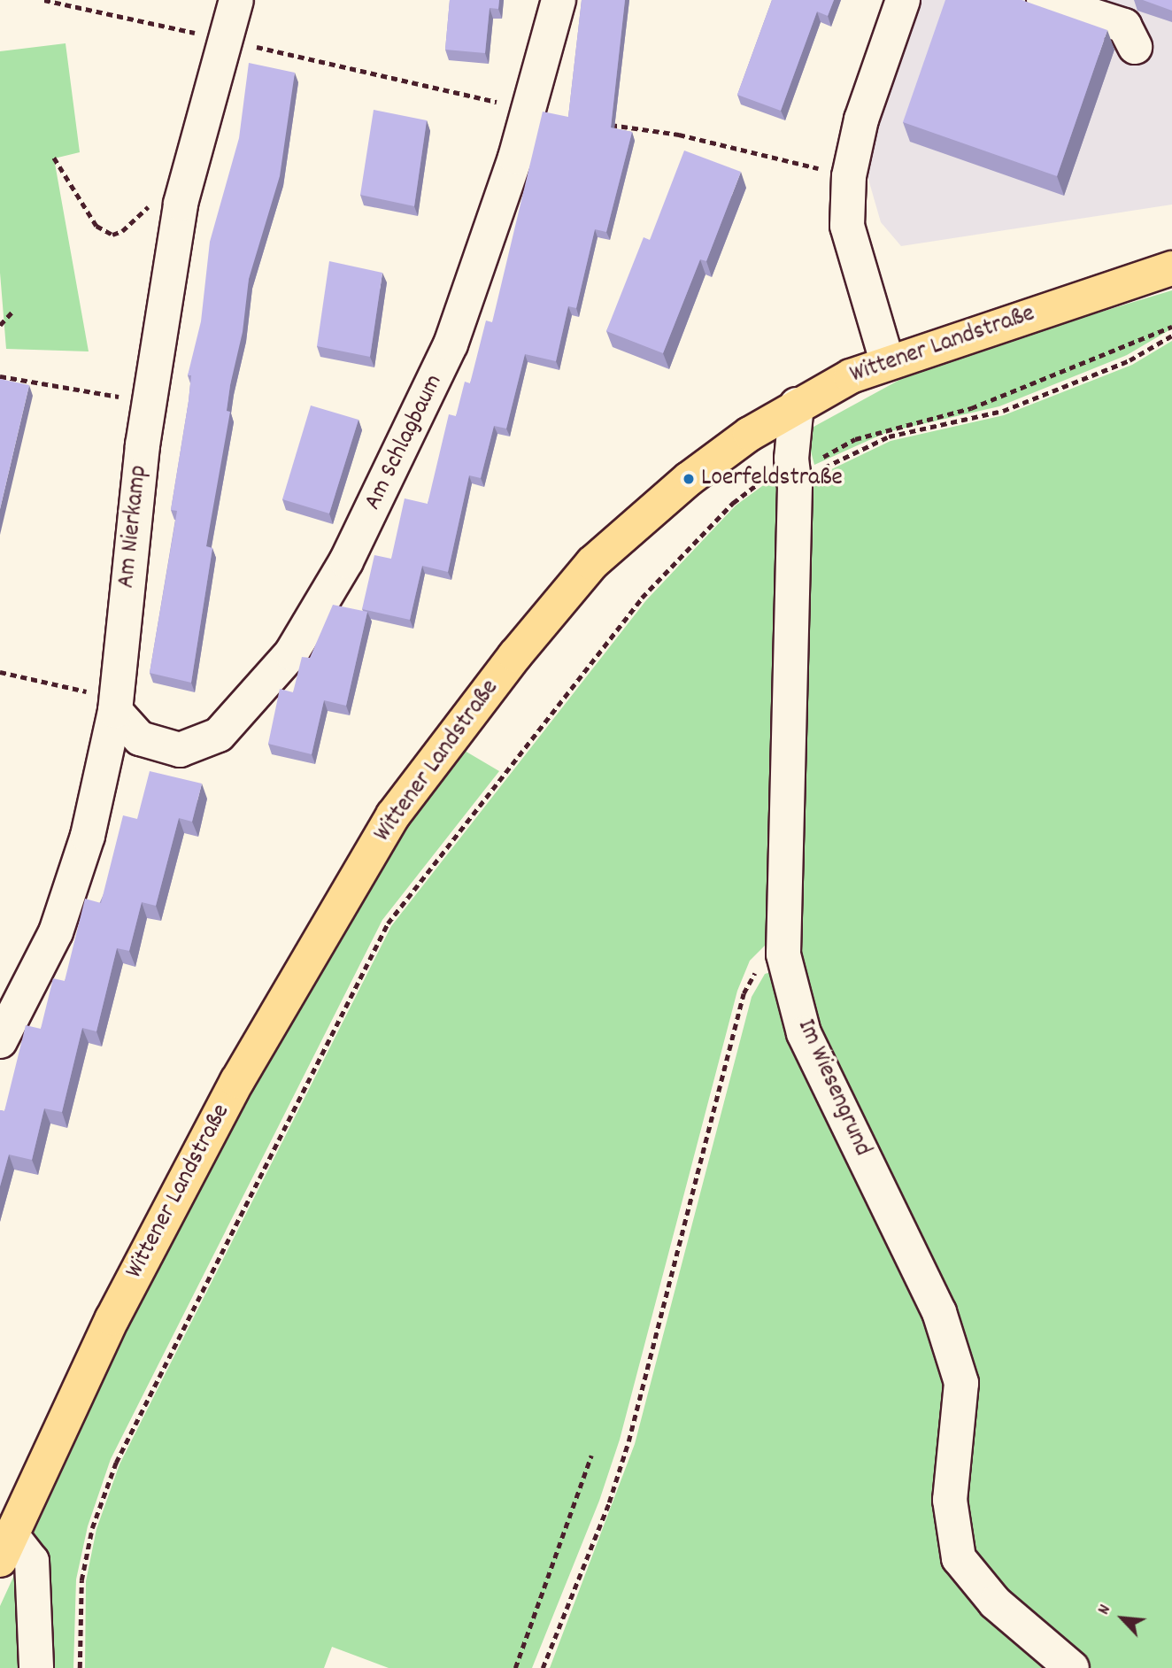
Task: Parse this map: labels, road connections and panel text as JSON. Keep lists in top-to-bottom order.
{
  "streets": {
    "main road": ["Wittener Landstraße"],
    "street": ["Am Schlagbaum", "Am Nierkamp", "Im Wiesengrund"]
  },
  "crossings": [
    ["Wittener Landstraße", "Im Wiesengrund"],
    ["Am Schlagbaum", "Am Nierkamp"]
  ],
  "places": ["Loerfeldstraße"],
  "north": "top left"
}
